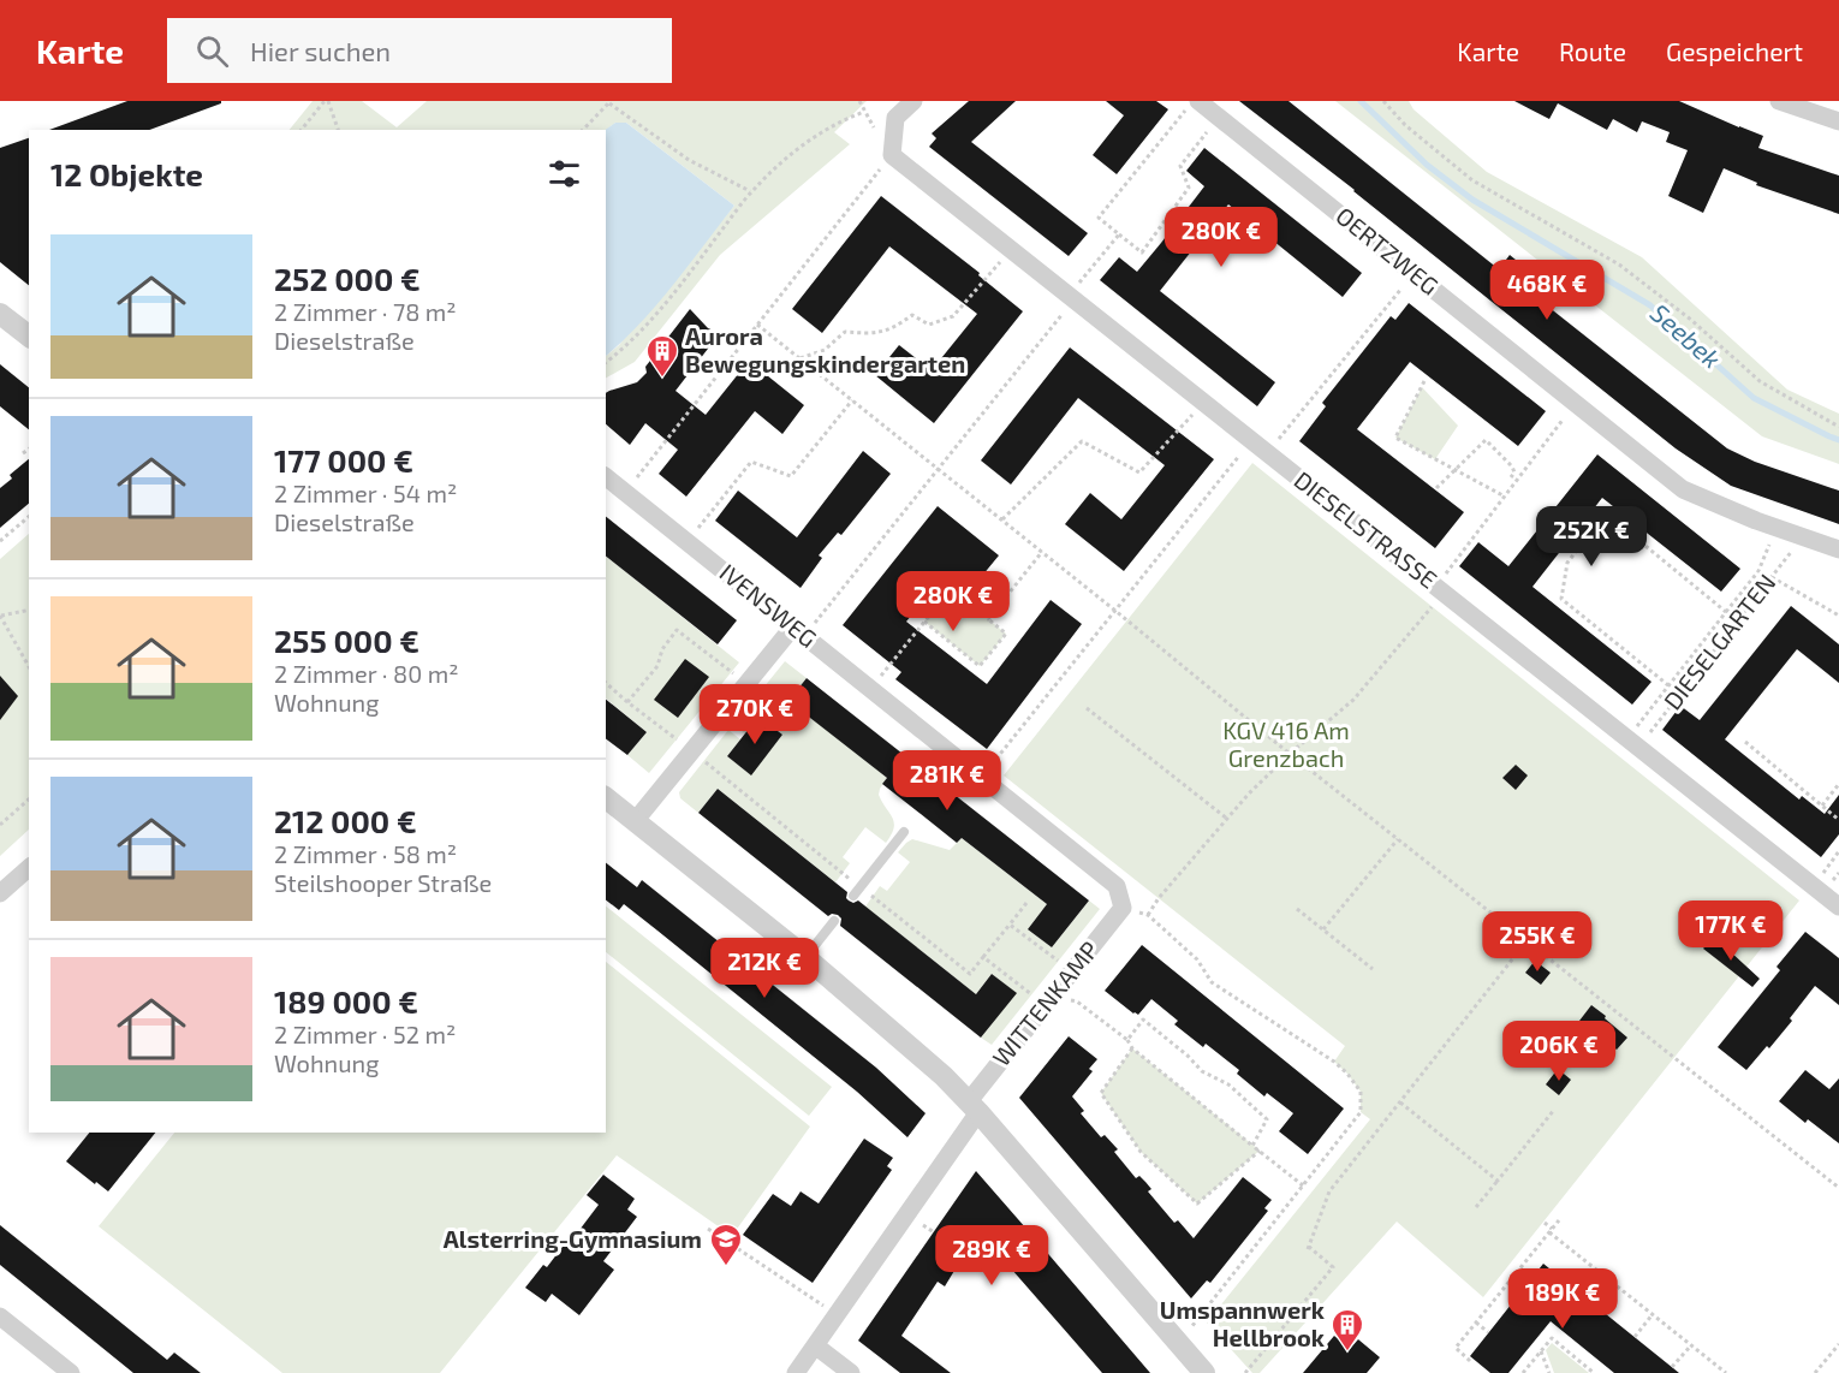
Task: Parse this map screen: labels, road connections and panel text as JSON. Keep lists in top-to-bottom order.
{
  "streets": {
    "street": [
      "OERTZWEG",
      "DIESELSTRASSE",
      "IVENSWEG",
      "WITTENKAMP"
    ],
    "path": ["DIESELGARTEN"]
  },
  "crossings": [
    ["OERTZWEG", "DIESELGARTEN"],
    ["DIESELSTRASSE", "DIESELGARTEN"],
    ["IVENSWEG", "WITTENKAMP"]
  ],
  "water": ["Seebek"],
  "parks": ["KGV 416 Am Grenzbach"],
  "places": {
    "building": ["Aurora Bewegungskindergarten", "Umspannwerk Hellbrook"],
    "school or university": ["Alsterring-Gymnasium"]
  },
  "page": {
    "header": "Karte",
    "search": "Hier suchen",
    "nav": ["Karte", "Route", "Gespeichert"],
    "heading": "12 Objekte",
    "price": [
      "280K €",
      "468K €",
      "252K €",
      "280K €",
      "270K €",
      "281K €",
      "177K €",
      "255K €",
      "212K €",
      "206K €",
      "289K €",
      "189K €"
    ],
    "list": [
      {
        "name": "252 000 €",
        "note": "2 Zimmer · 78 m² · Dieselstraße"
      },
      {
        "name": "177 000 €",
        "note": "2 Zimmer · 54 m² · Dieselstraße"
      },
      {
        "name": "255 000 €",
        "note": "2 Zimmer · 80 m² · Wohnung"
      },
      {
        "name": "212 000 €",
        "note": "2 Zimmer · 58 m² · Steilshooper Straße"
      },
      {
        "name": "189 000 €",
        "note": "2 Zimmer · 52 m² · Wohnung"
      }
    ]
  }
}
